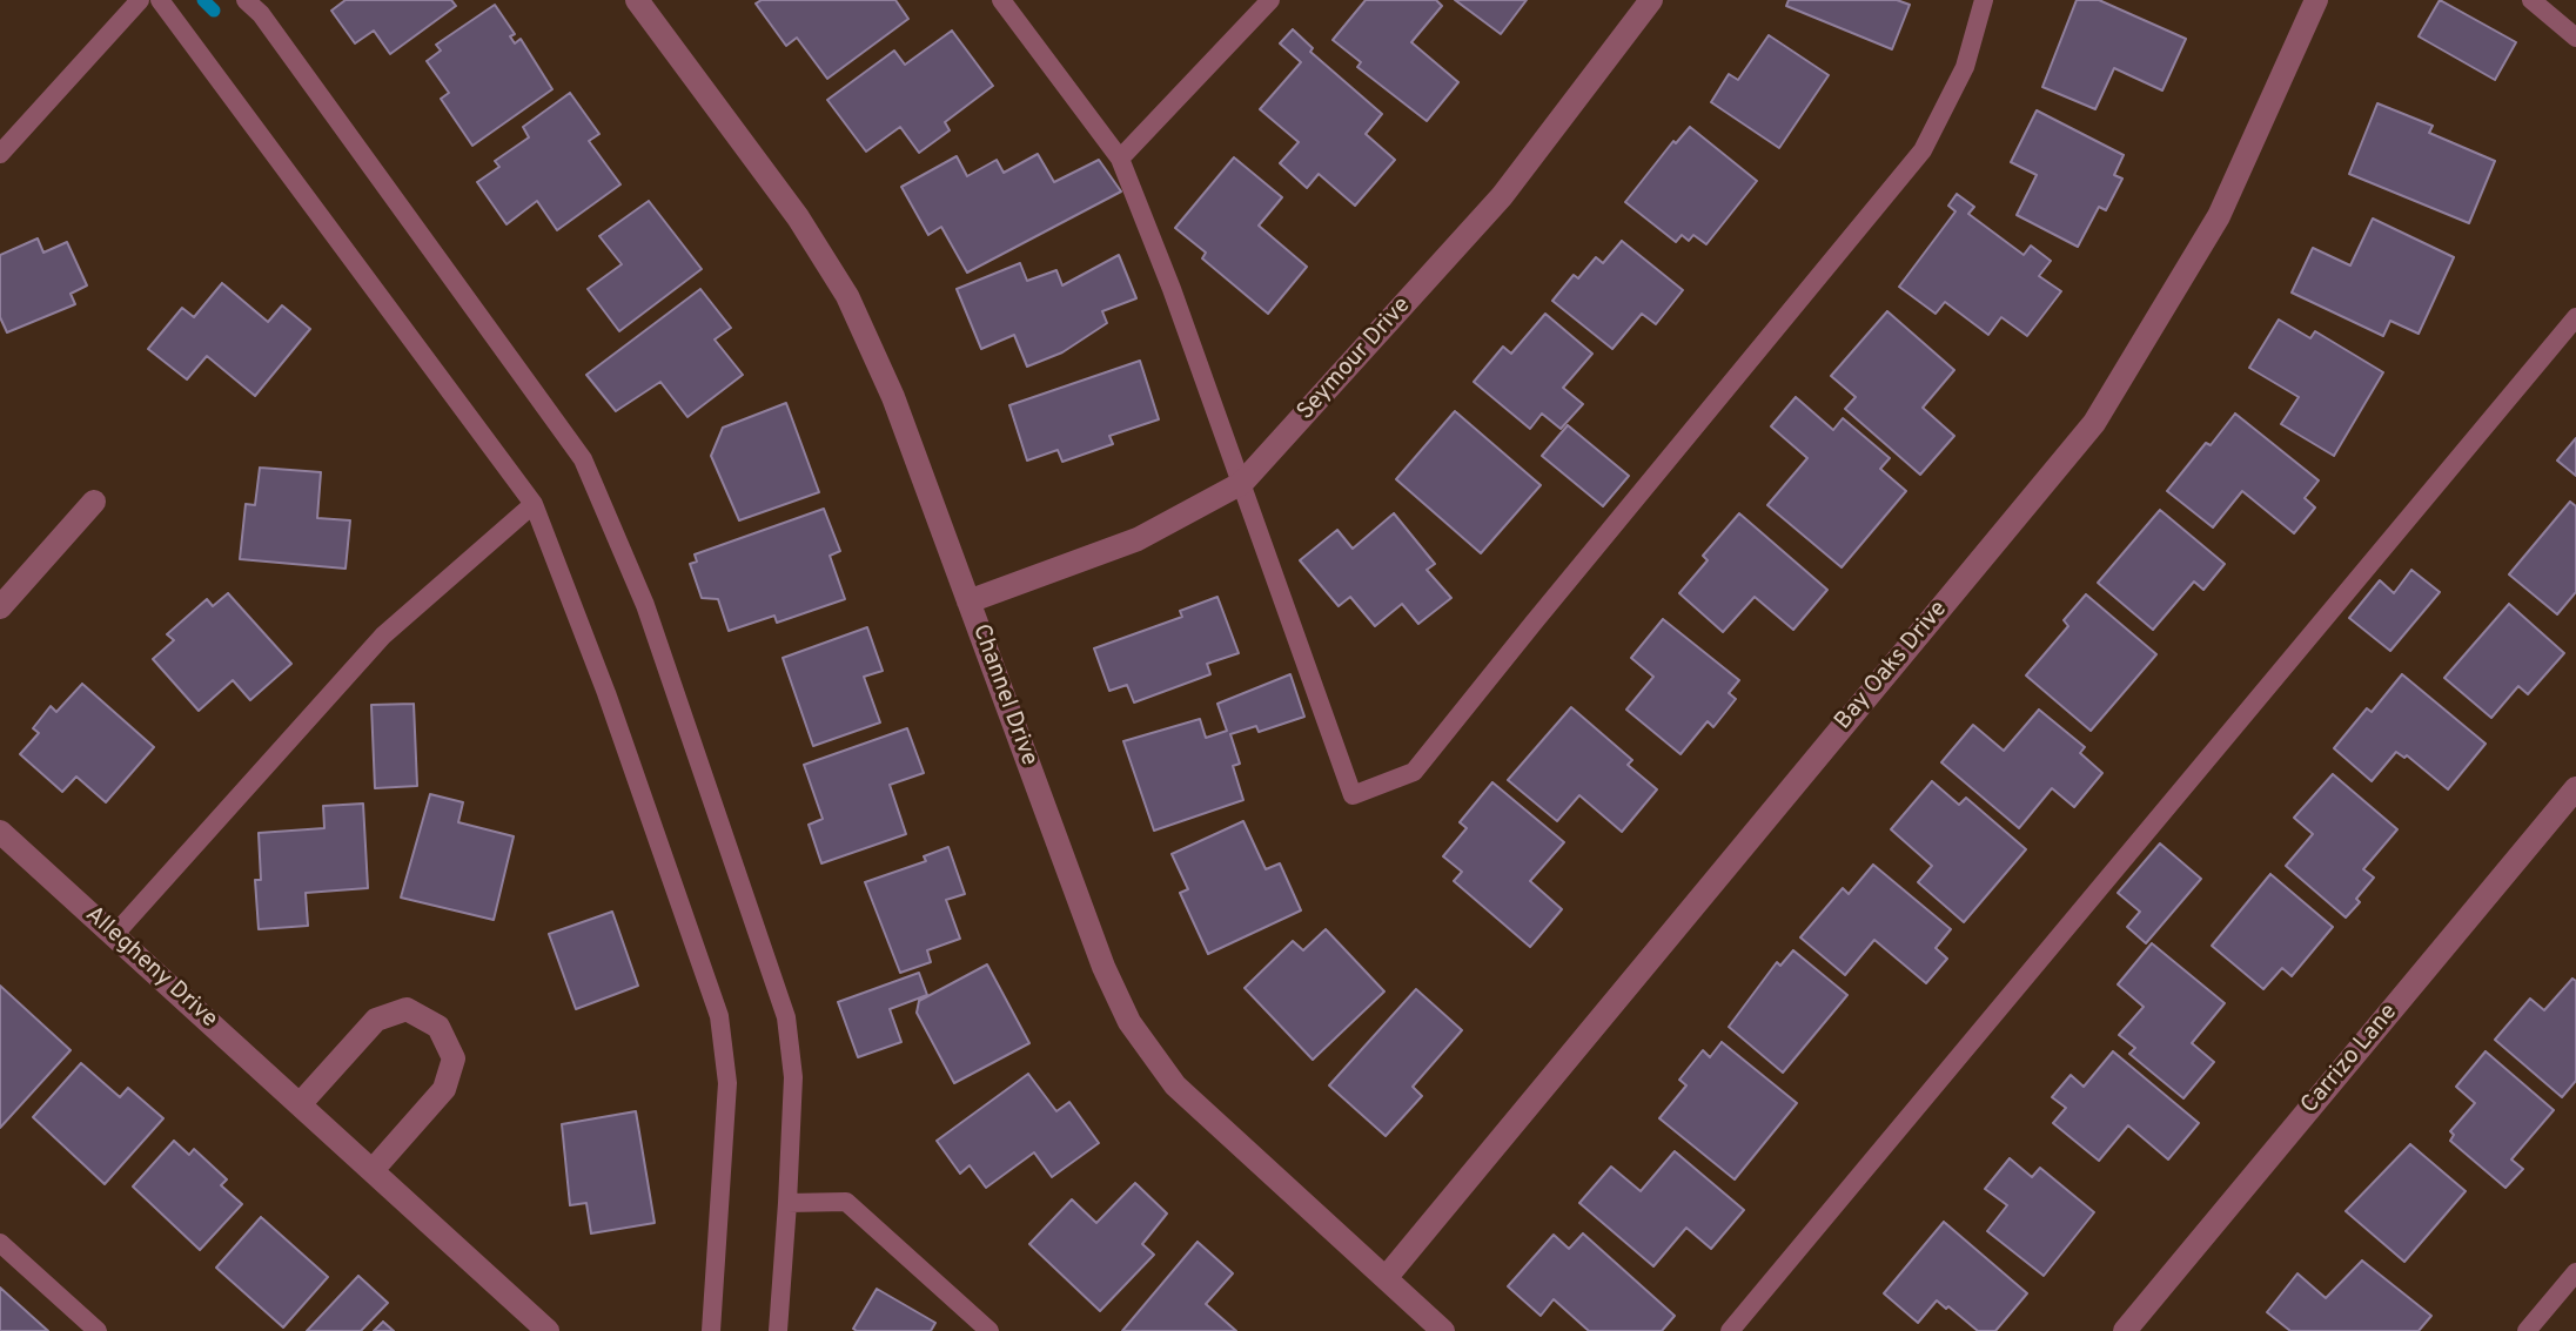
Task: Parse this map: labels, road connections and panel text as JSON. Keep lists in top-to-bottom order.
{
  "streets": {
    "street": [
      "Seymour Drive",
      "Bay Oaks Drive",
      "Channel Drive",
      "Allegheny Drive",
      "Carrizo Lane"
    ]
  },
  "crossings": [
    ["Seymour Drive", "Channel Drive"],
    ["Bay Oaks Drive", "Channel Drive"]
  ]
}
